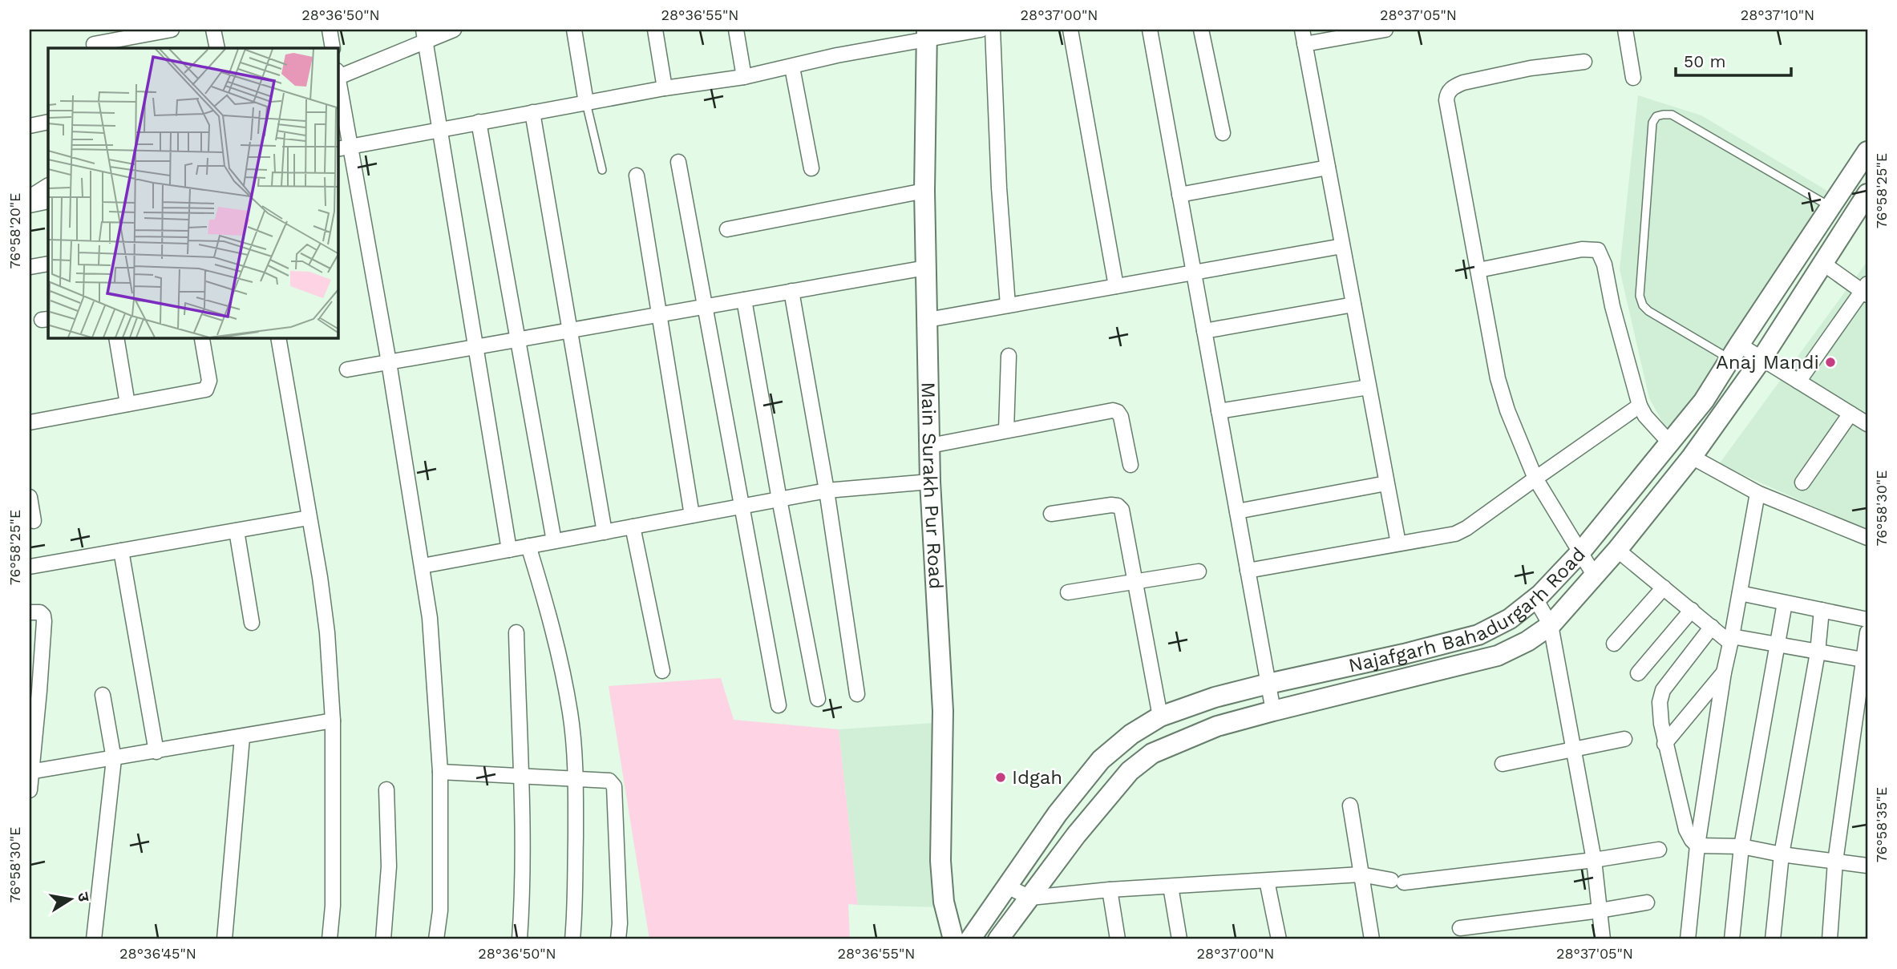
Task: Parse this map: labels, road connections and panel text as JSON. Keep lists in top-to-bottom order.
{
  "streets": {
    "main road": ["Main Surakh Pur Road", "Najafgarh Bahadurgarh Road"]
  },
  "places": ["Anaj Mandi", "Idgah"],
  "scale_bar": "50 m",
  "north": "right",
  "coordinates": [
    "28°36'50\"N",
    "28°36'55\"N",
    "28°37'00\"N",
    "28°37'05\"N",
    "28°37'10\"N",
    "76°58'25\"E",
    "76°58'20\"E",
    "76°58'30\"E",
    "76°58'35\"E",
    "28°36'45\"N"
  ]
}
